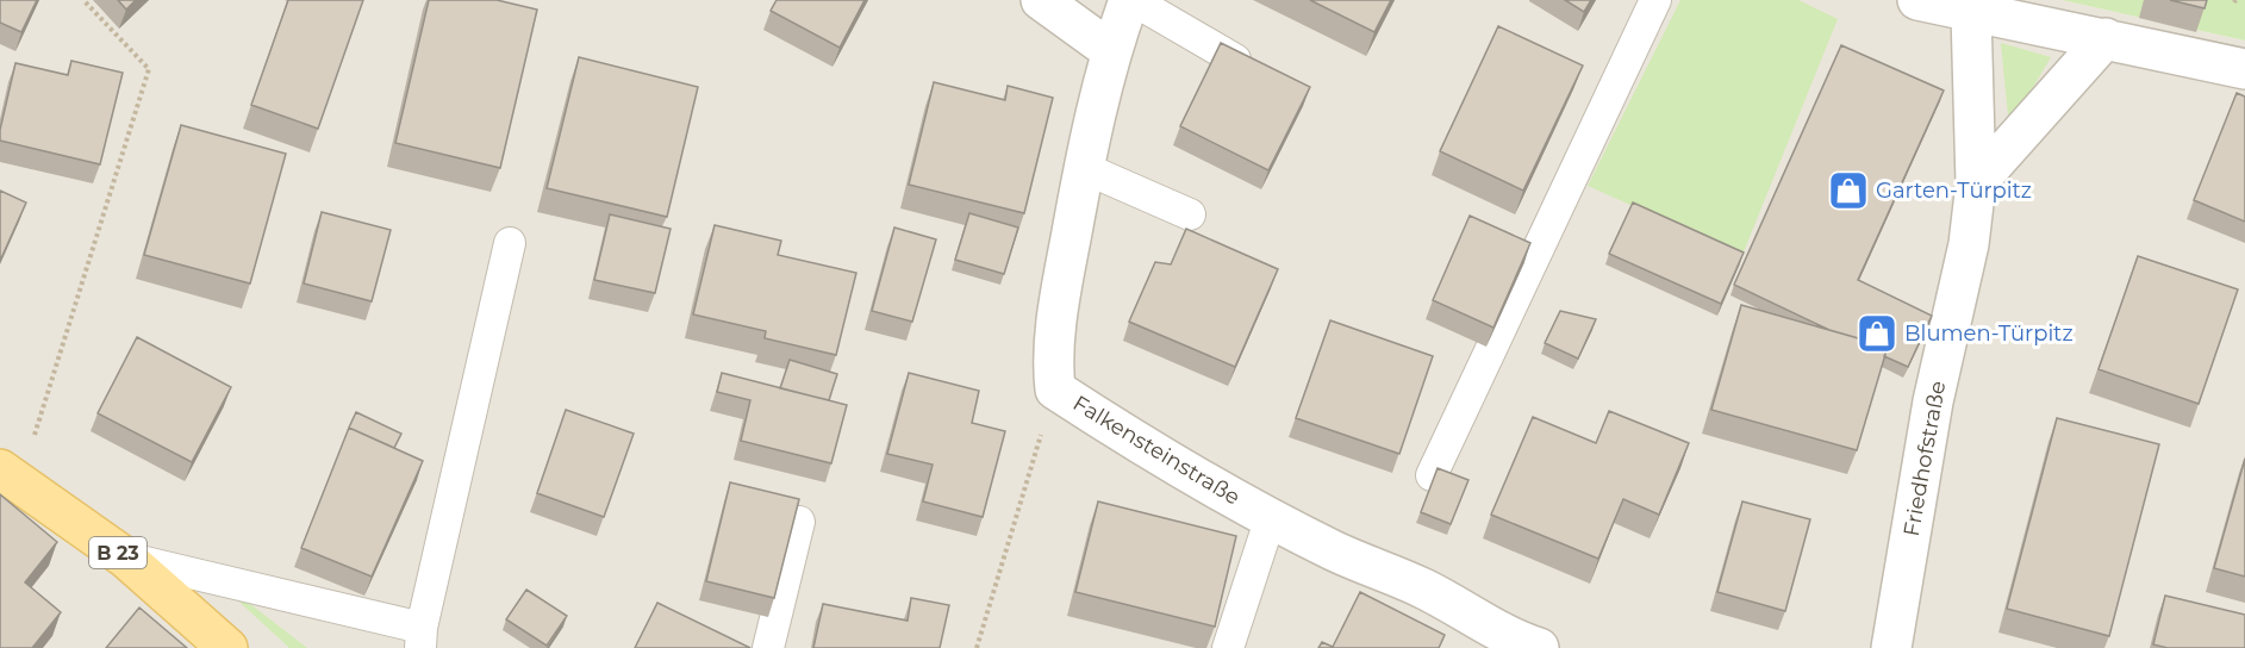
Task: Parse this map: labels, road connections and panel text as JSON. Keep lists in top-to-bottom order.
{
  "streets": {
    "main road": ["B 23"],
    "street": ["Falkensteinstraße", "Friedhofstraße"]
  },
  "places": {
    "shop": ["Garten-Türpitz", "Blumen-Türpitz"]
  }
}
